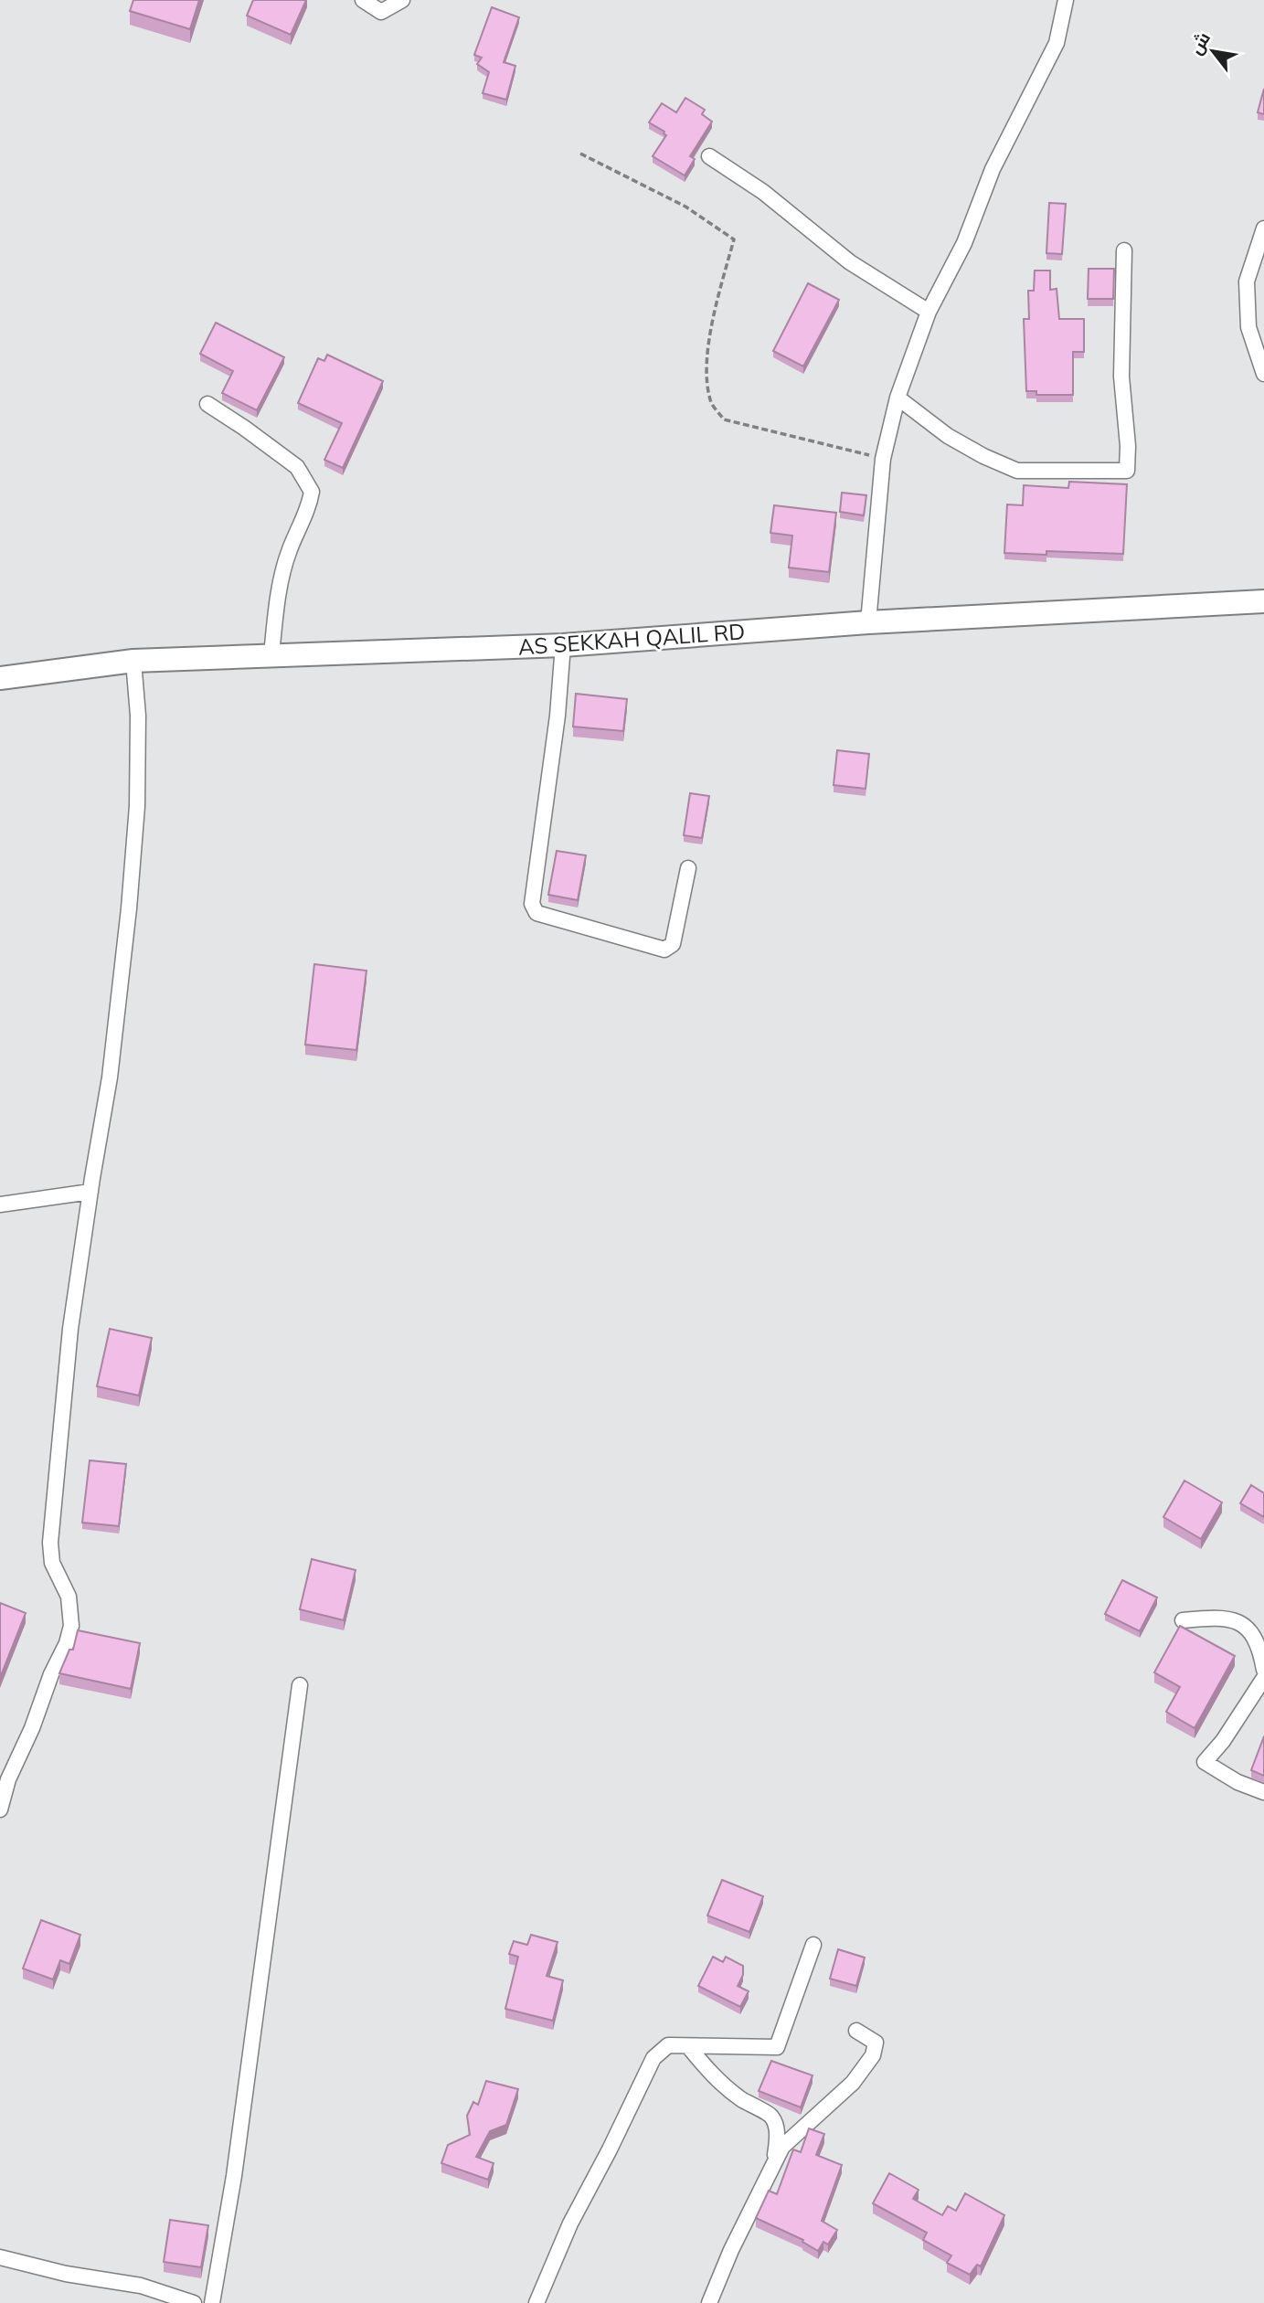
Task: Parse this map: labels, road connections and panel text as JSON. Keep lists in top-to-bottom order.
{
  "streets": {
    "main road": ["AS SEKKAH QALIL RD"]
  },
  "north": "top left"
}
